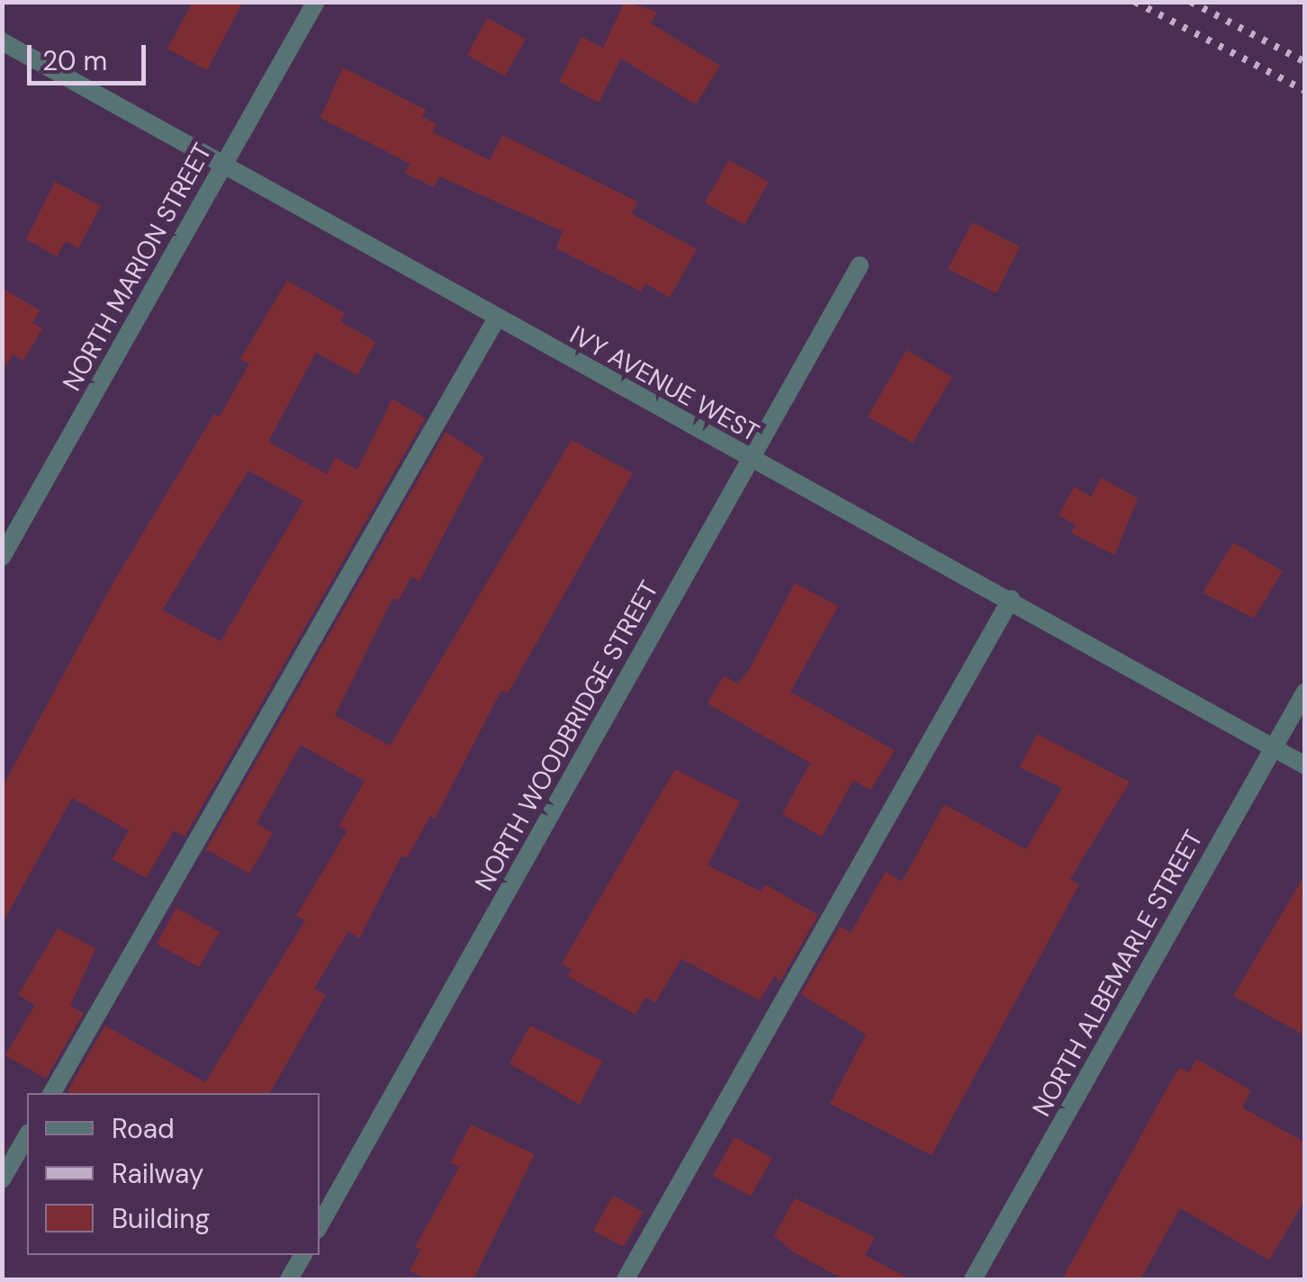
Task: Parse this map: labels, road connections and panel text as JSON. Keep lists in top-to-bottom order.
{
  "streets": {
    "street": [
      "NORTH MARION STREET",
      "IVY AVENUE WEST",
      "NORTH WOODBRIDGE STREET",
      "NORTH ALBEMARLE STREET"
    ]
  },
  "crossings": [
    ["NORTH MARION STREET", "IVY AVENUE WEST"],
    ["IVY AVENUE WEST", "NORTH WOODBRIDGE STREET"],
    ["IVY AVENUE WEST", "NORTH ALBEMARLE STREET"]
  ],
  "legend": ["Road", "Railway", "Building"],
  "scale_bar": "20 m"
}
